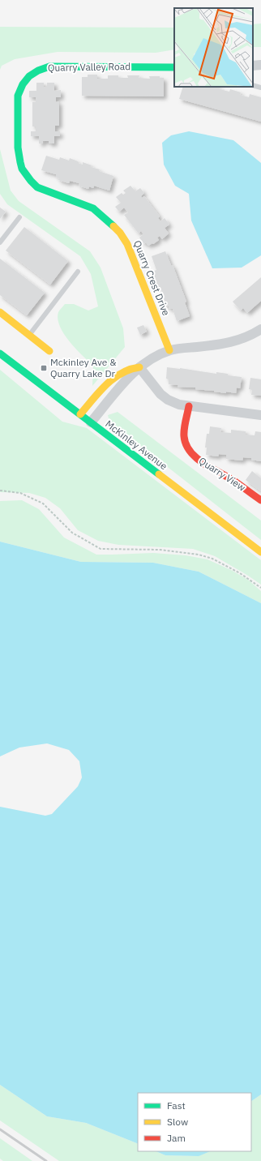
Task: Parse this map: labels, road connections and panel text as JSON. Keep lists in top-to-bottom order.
{
  "streets": {
    "street": [
      "Quarry Valley Road",
      "Quarry Crest Drive",
      "McKinley Avenue",
      "Quarry View"
    ]
  },
  "crossings": [
    ["Quarry Valley Road", "Quarry Crest Drive"]
  ],
  "places": {
    "transit": ["Mckinley Ave & Quarry Lake Dr"]
  },
  "legend": ["Fast", "Slow", "Jam"]
}
